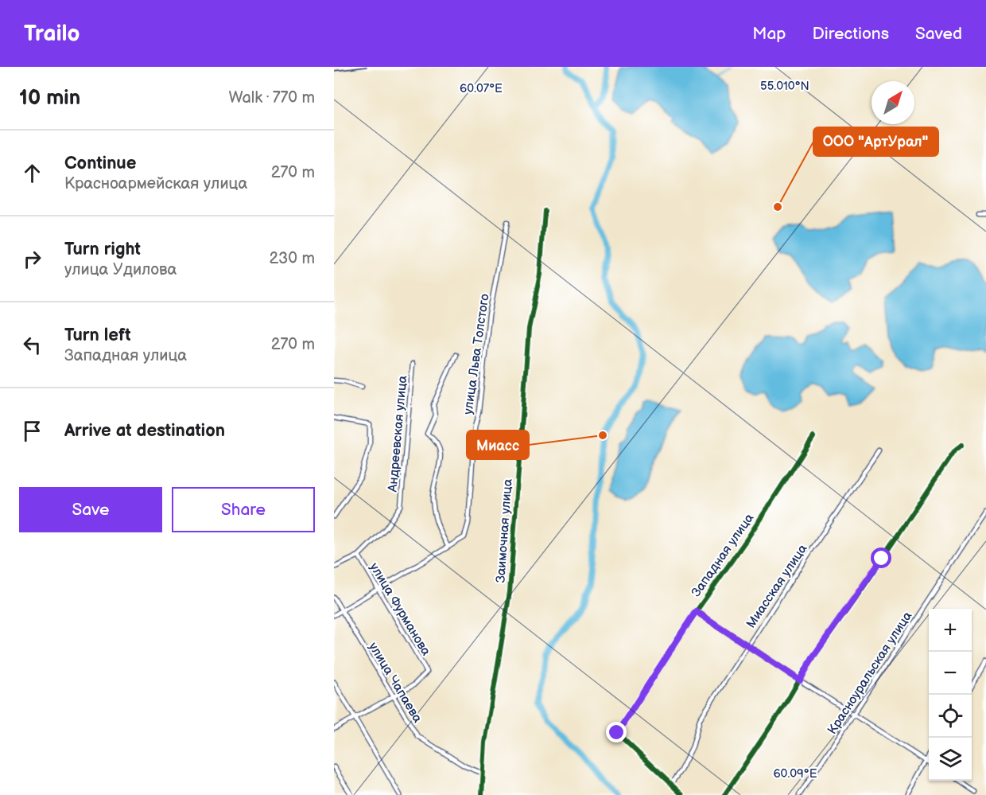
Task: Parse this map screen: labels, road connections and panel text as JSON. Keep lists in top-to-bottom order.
{
  "streets": {
    "street": [
      "улица Льва Толстого",
      "Андреевская улица",
      "Заимочная улица",
      "Западная улица",
      "Миасская улица",
      "улица Фурманова",
      "Красноуральская улица",
      "улица Чапаева"
    ]
  },
  "crossings": [
    ["улица Льва Толстого", "улица Фурманова"],
    ["улица Льва Толстого", "улица Чапаева"],
    ["Андреевская улица", "улица Фурманова"],
    ["Заимочная улица", "улица Чапаева"],
    ["Западная улица", "Миасская улица"],
    ["улица Фурманова", "улица Чапаева"]
  ],
  "places": ["ООО \"АртУрал\"", "Миасс"],
  "north": "top right",
  "page": {
    "header": "Trailo",
    "nav": ["Map", "Directions", "Saved"],
    "heading": ["10 min", "Walk · 770 m"],
    "list": [
      ["Continue", "Красноармейская улица", "270 m"],
      ["Turn right", "улица Удилова", "230 m"],
      ["Turn left", "Западная улица", "270 m"],
      "Arrive at destination"
    ],
    "buttons": ["Save", "Share"],
    "map_buttons": ["+", "−"]
  },
  "coordinates": ["55.010°N", "60.07°E", "60.09°E"]
}
